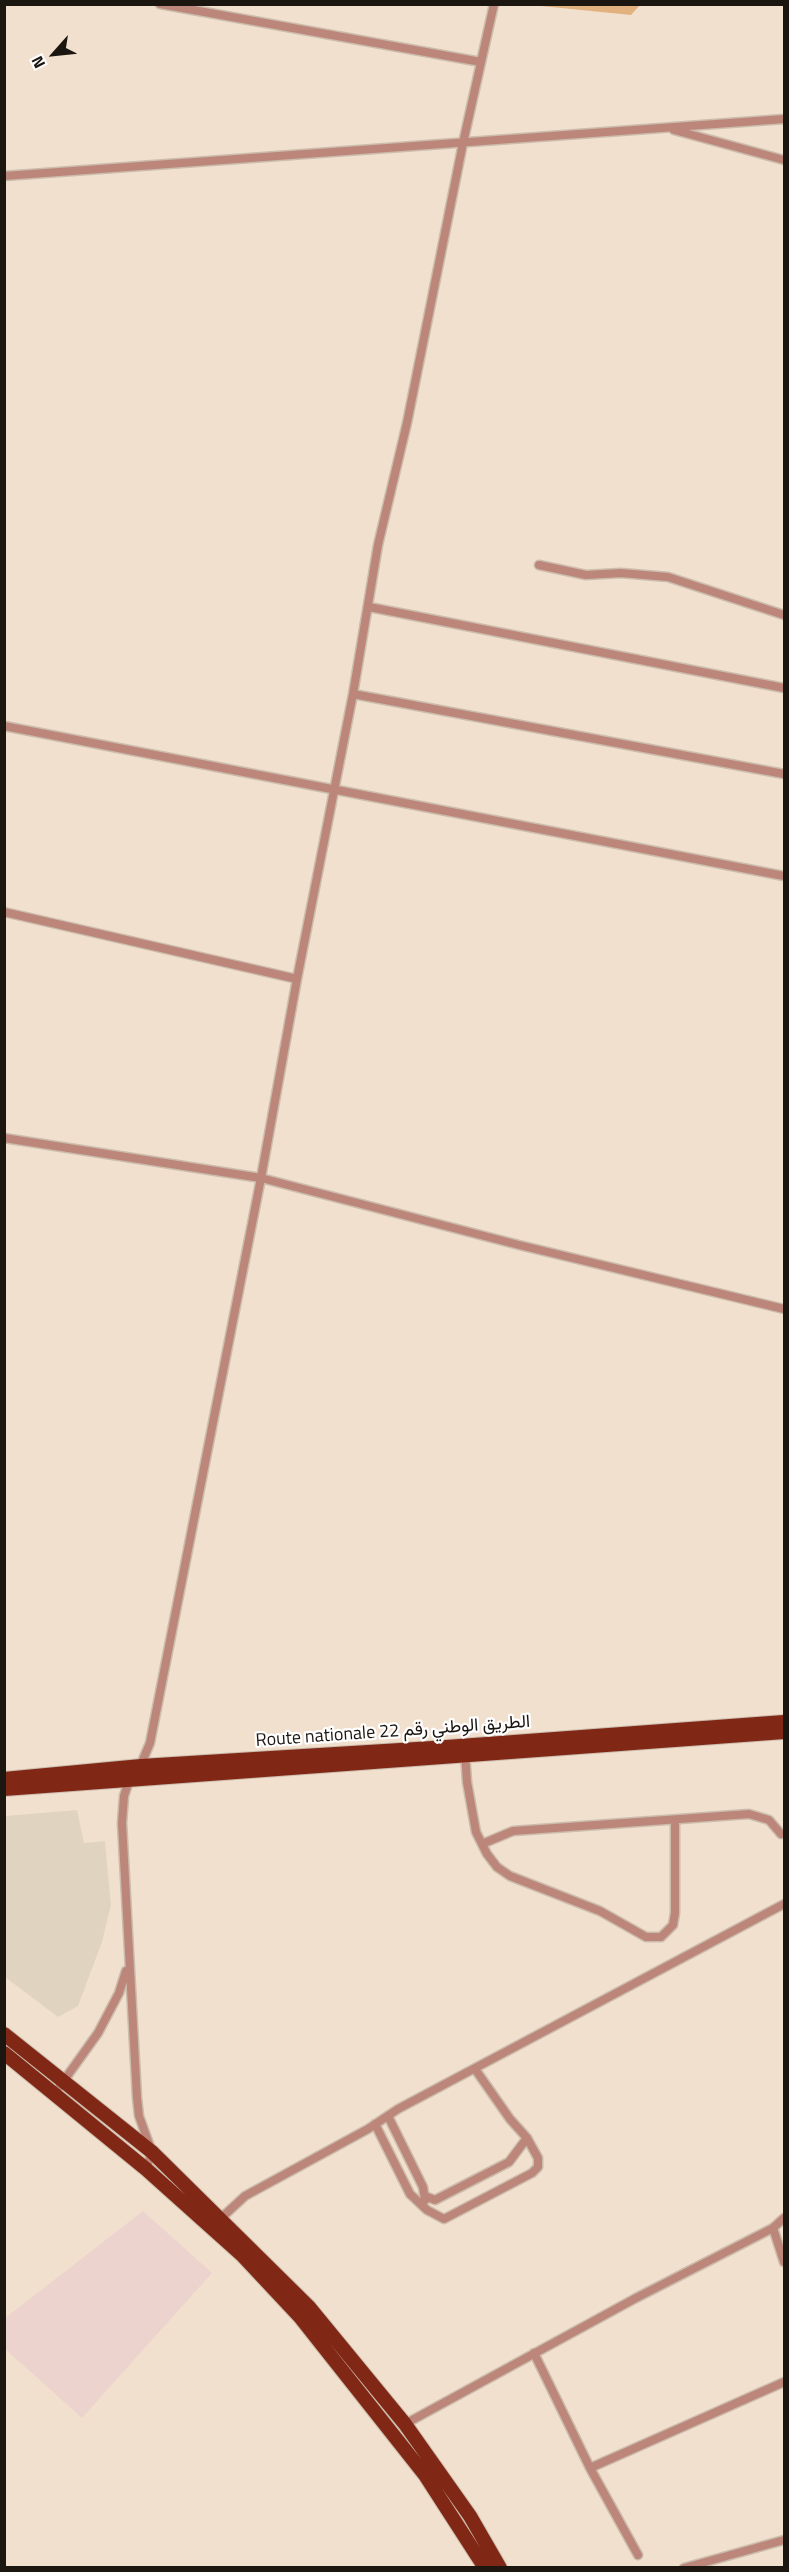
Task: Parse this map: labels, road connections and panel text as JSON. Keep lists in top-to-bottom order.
{
  "streets": {
    "highway": ["Route nationale 22 الطريق الوطني رقم"]
  },
  "north": "bottom left"
}
